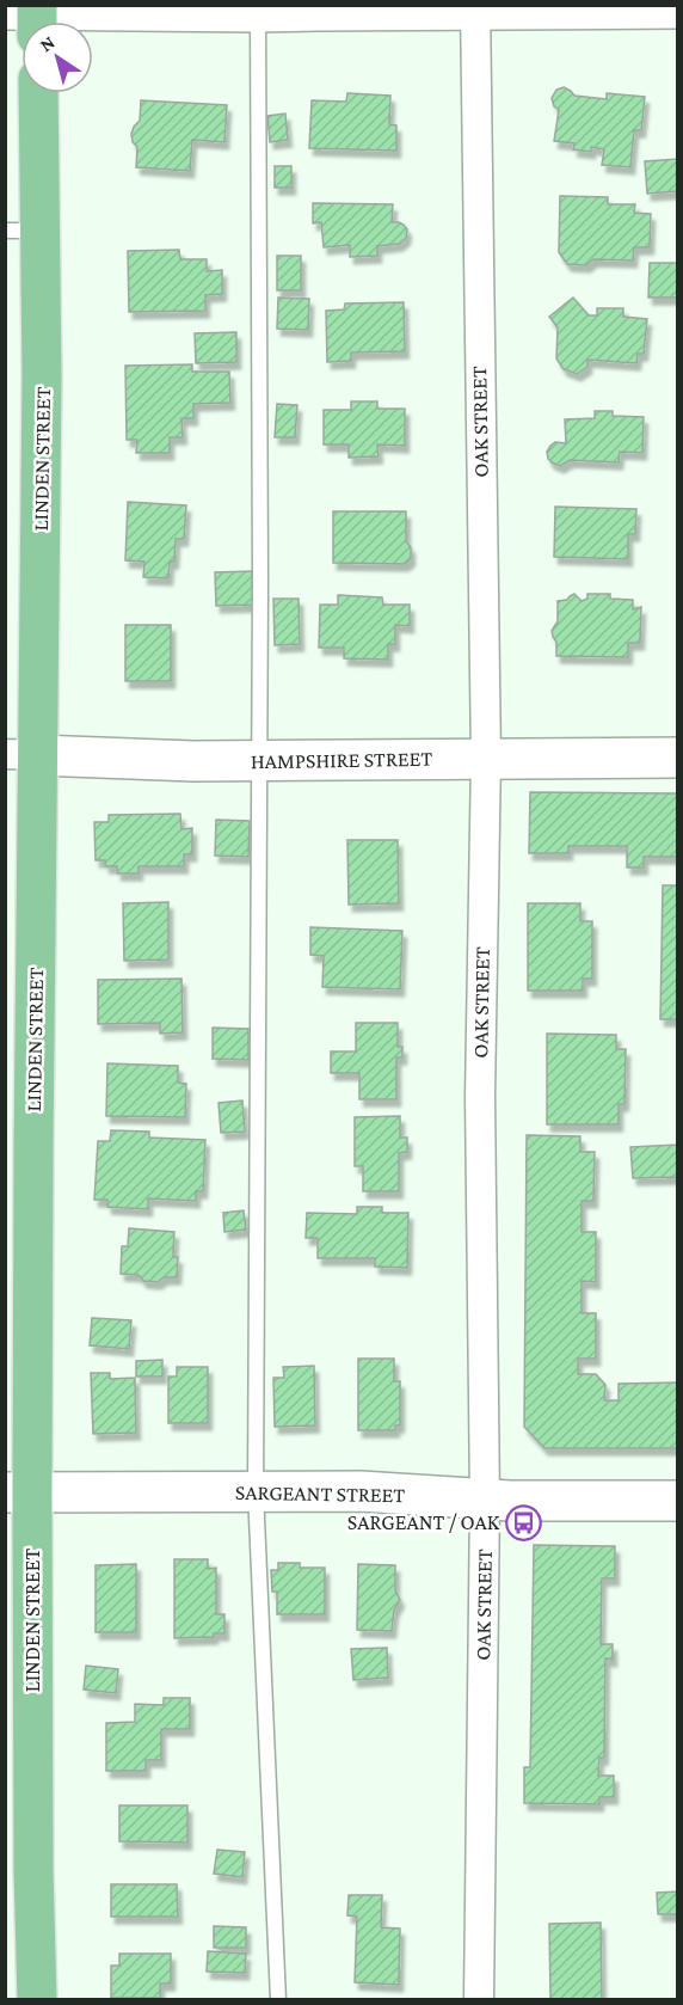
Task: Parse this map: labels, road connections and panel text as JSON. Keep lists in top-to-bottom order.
{
  "streets": {
    "main road": ["LINDEN STREET"],
    "street": ["OAK STREET", "HAMPSHIRE STREET", "SARGEANT STREET"]
  },
  "crossings": [
    ["OAK STREET", "HAMPSHIRE STREET"],
    ["OAK STREET", "SARGEANT STREET"],
    ["LINDEN STREET", "HAMPSHIRE STREET"],
    ["LINDEN STREET", "SARGEANT STREET"]
  ],
  "places": {
    "bus stop": ["SARGEANT / OAK"]
  },
  "north": "top left"
}
